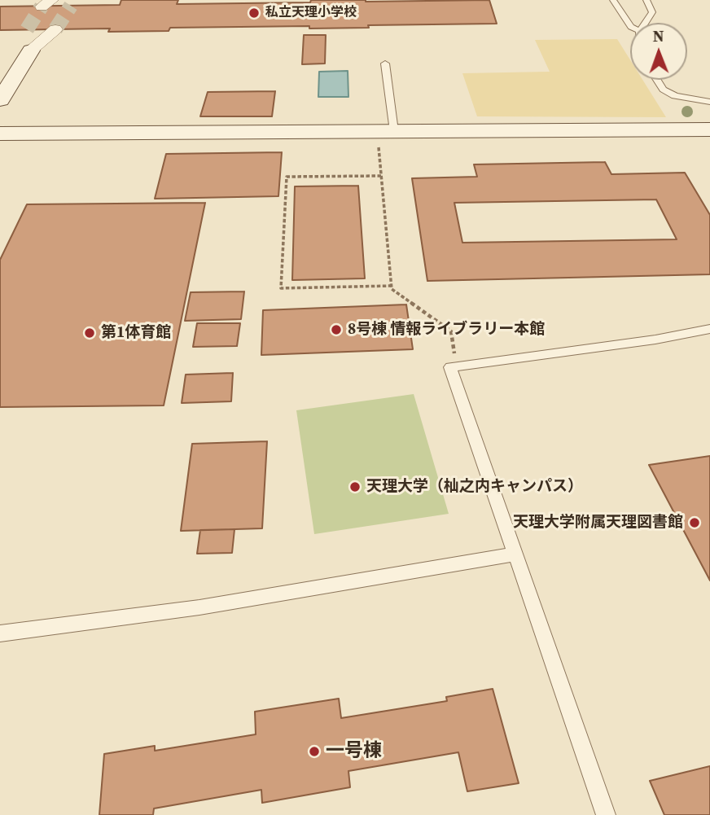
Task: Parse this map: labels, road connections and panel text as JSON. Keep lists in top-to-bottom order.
{
  "places": [
    "私立天理小学校",
    "8号棟 情報ライブラリー本館",
    "第1体育館",
    "天理大学（杣之内キャンパス）",
    "天理大学附属天理図書館",
    "一号棟"
  ],
  "north": "top"
}
